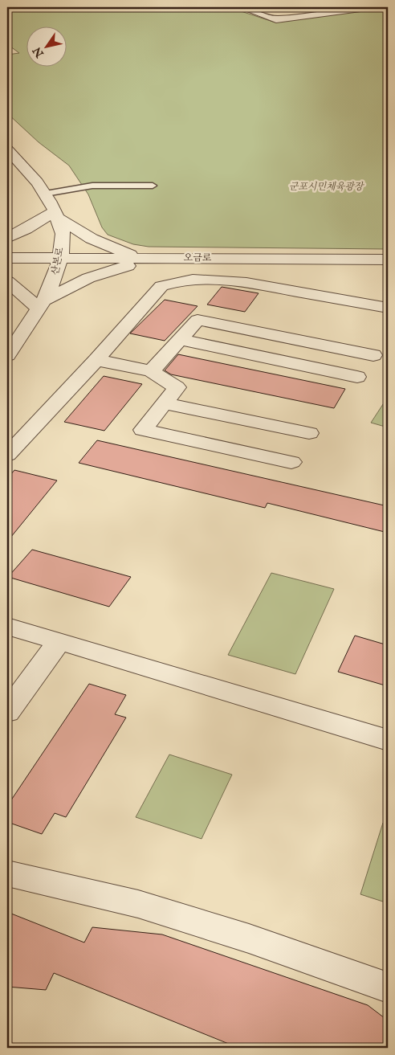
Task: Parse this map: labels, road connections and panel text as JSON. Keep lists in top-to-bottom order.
{
  "streets": {
    "street": ["오금로", "산본로"]
  },
  "crossings": [
    ["오금로", "산본로"]
  ],
  "parks": ["군포시민체육광장"],
  "north": "bottom left"
}
